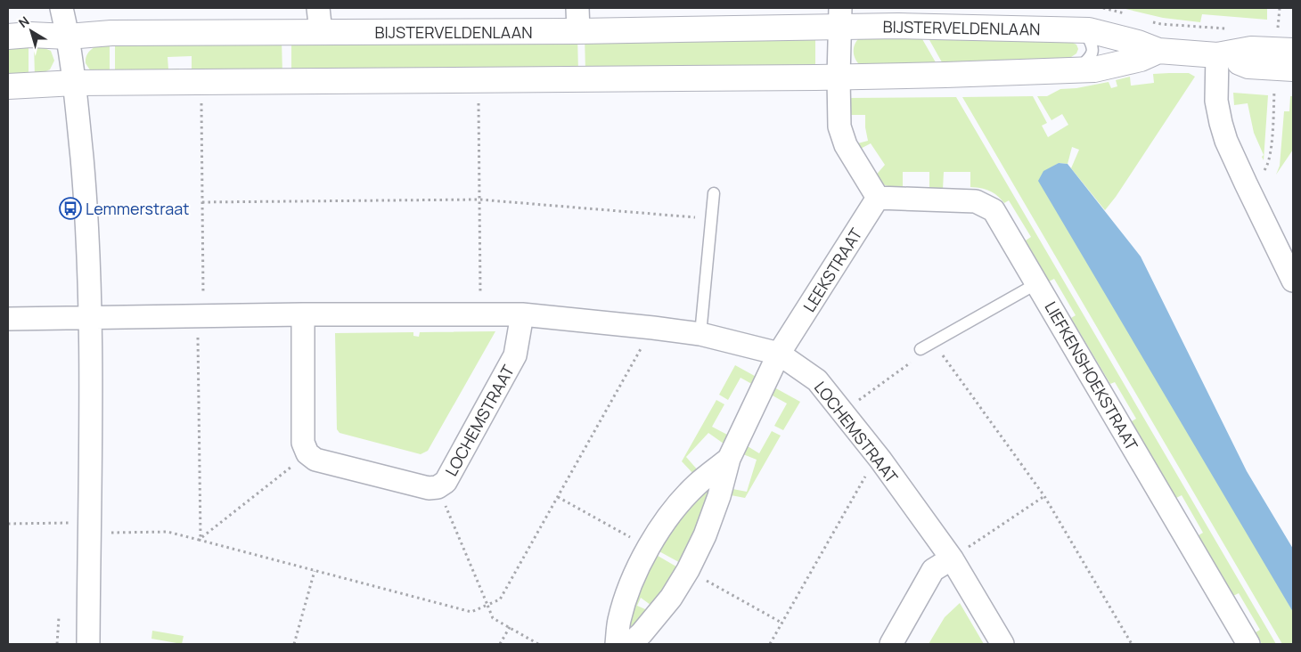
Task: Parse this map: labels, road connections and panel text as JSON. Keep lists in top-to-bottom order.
{
  "streets": {
    "street": [
      "BIJSTERVELDENLAAN",
      "LEEKSTRAAT",
      "LIEFKENSHOEKSTRAAT",
      "LOCHEMSTRAAT"
    ]
  },
  "crossings": [
    ["LEEKSTRAAT", "LIEFKENSHOEKSTRAAT"],
    ["LEEKSTRAAT", "LOCHEMSTRAAT"]
  ],
  "places": {
    "bus stop": ["Lemmerstraat"]
  },
  "north": "top left"
}
